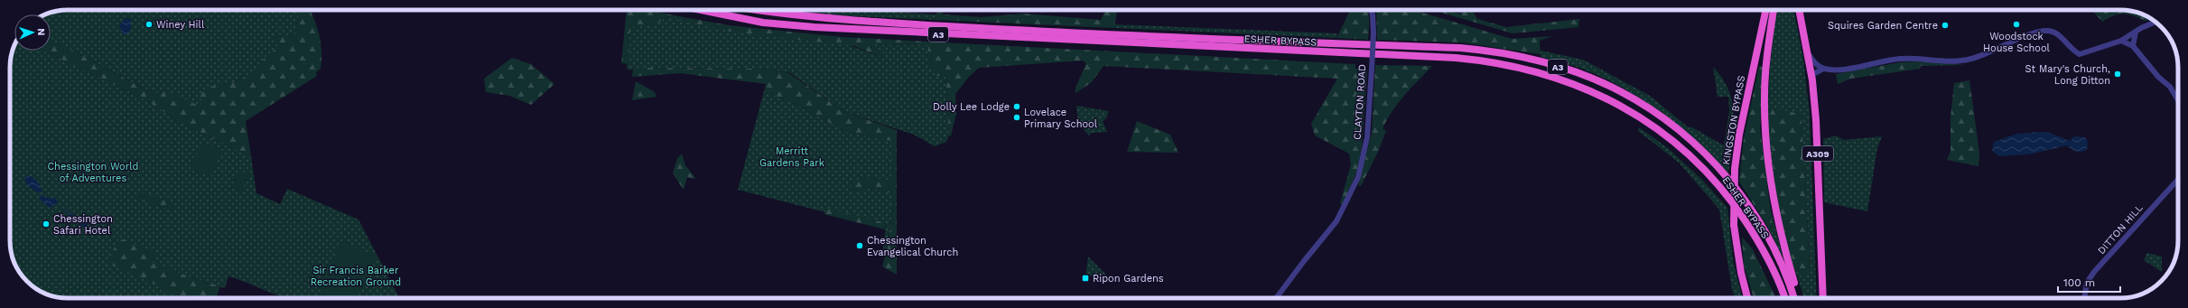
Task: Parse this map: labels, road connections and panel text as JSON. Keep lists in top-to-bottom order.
{
  "streets": {
    "highway": [
      "A3",
      "ESHER BYPASS",
      "KINGSTON BYPASS",
      "A309"
    ],
    "street": ["CLAYTON ROAD", "DITTON HILL"]
  },
  "parks": ["Merritt Gardens Park", "Chessington World of Adventures", "Sir Francis Barker Recreation Ground"],
  "places": {
    "other": [
      "Winey Hill",
      "Woodstock House School",
      "Squires Garden Centre",
      "St Mary's Church, Long Ditton",
      "Dolly Lee Lodge",
      "Lovelace Primary School",
      "Chessington Safari Hotel",
      "Chessington Evangelical Church"
    ],
    "transit": ["Ripon Gardens"]
  },
  "scale_bar": "100 m",
  "north": "right"
}
